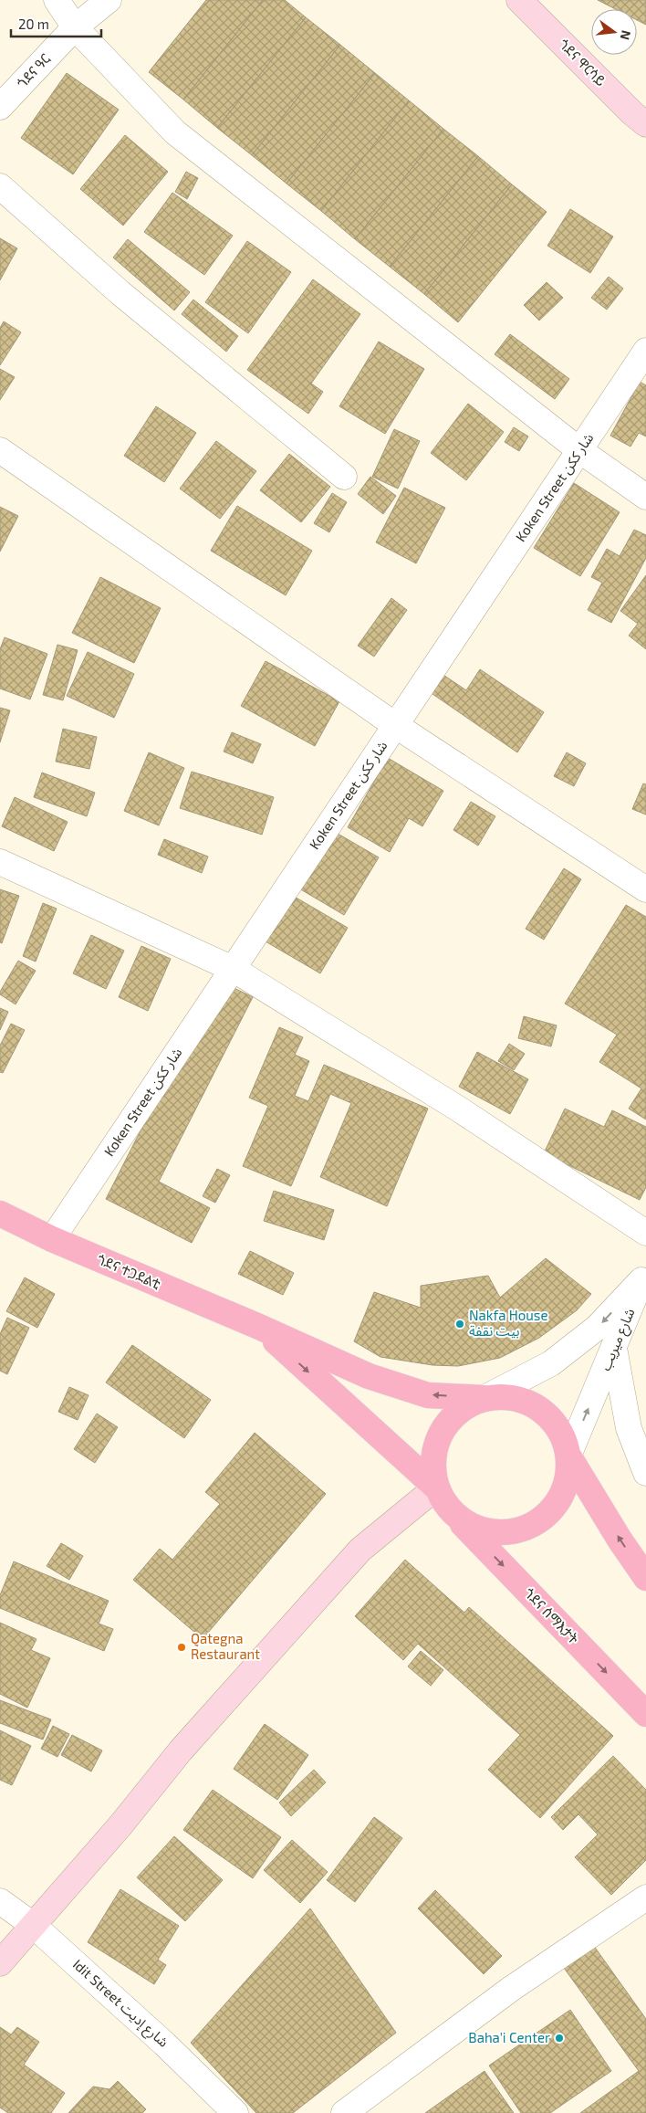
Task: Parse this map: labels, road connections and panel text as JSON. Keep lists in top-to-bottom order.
{
  "streets": {
    "main road": ["ጎደና ተጋደልቲ", "ጎደና ሰማእታት"],
    "street": [
      "ጎደና ዋርሳይ",
      "ጎደና ዓር",
      "Koken Street شار ككن",
      "شارع ميريب",
      "Idit Street شارع إديت"
    ]
  },
  "crossings": [
    ["Koken Street شار ككن", "ጎደና ተጋደልቲ"],
    ["ጎደና ተጋደልቲ", "شارع ميريب"],
    ["ጎደና ተጋደልቲ", "ጎደና ሰማእታት"],
    ["شارع ميريب", "ጎደና ሰማእታት"]
  ],
  "places": ["Nakfa House بيت نقفة", "Qategna Restaurant", "Baha'i Center"],
  "scale_bar": "20 m",
  "north": "right"
}
